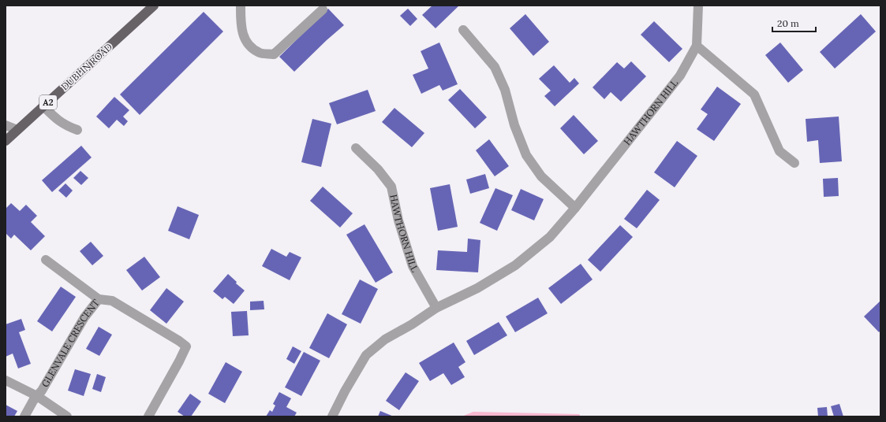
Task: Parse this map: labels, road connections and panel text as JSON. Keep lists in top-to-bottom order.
{
  "streets": {
    "main road": ["DUBLIN ROAD", "A2"],
    "street": ["HAWTHORN HILL", "GLENVALE CRESCENT"]
  },
  "scale_bar": "20 m"
}
